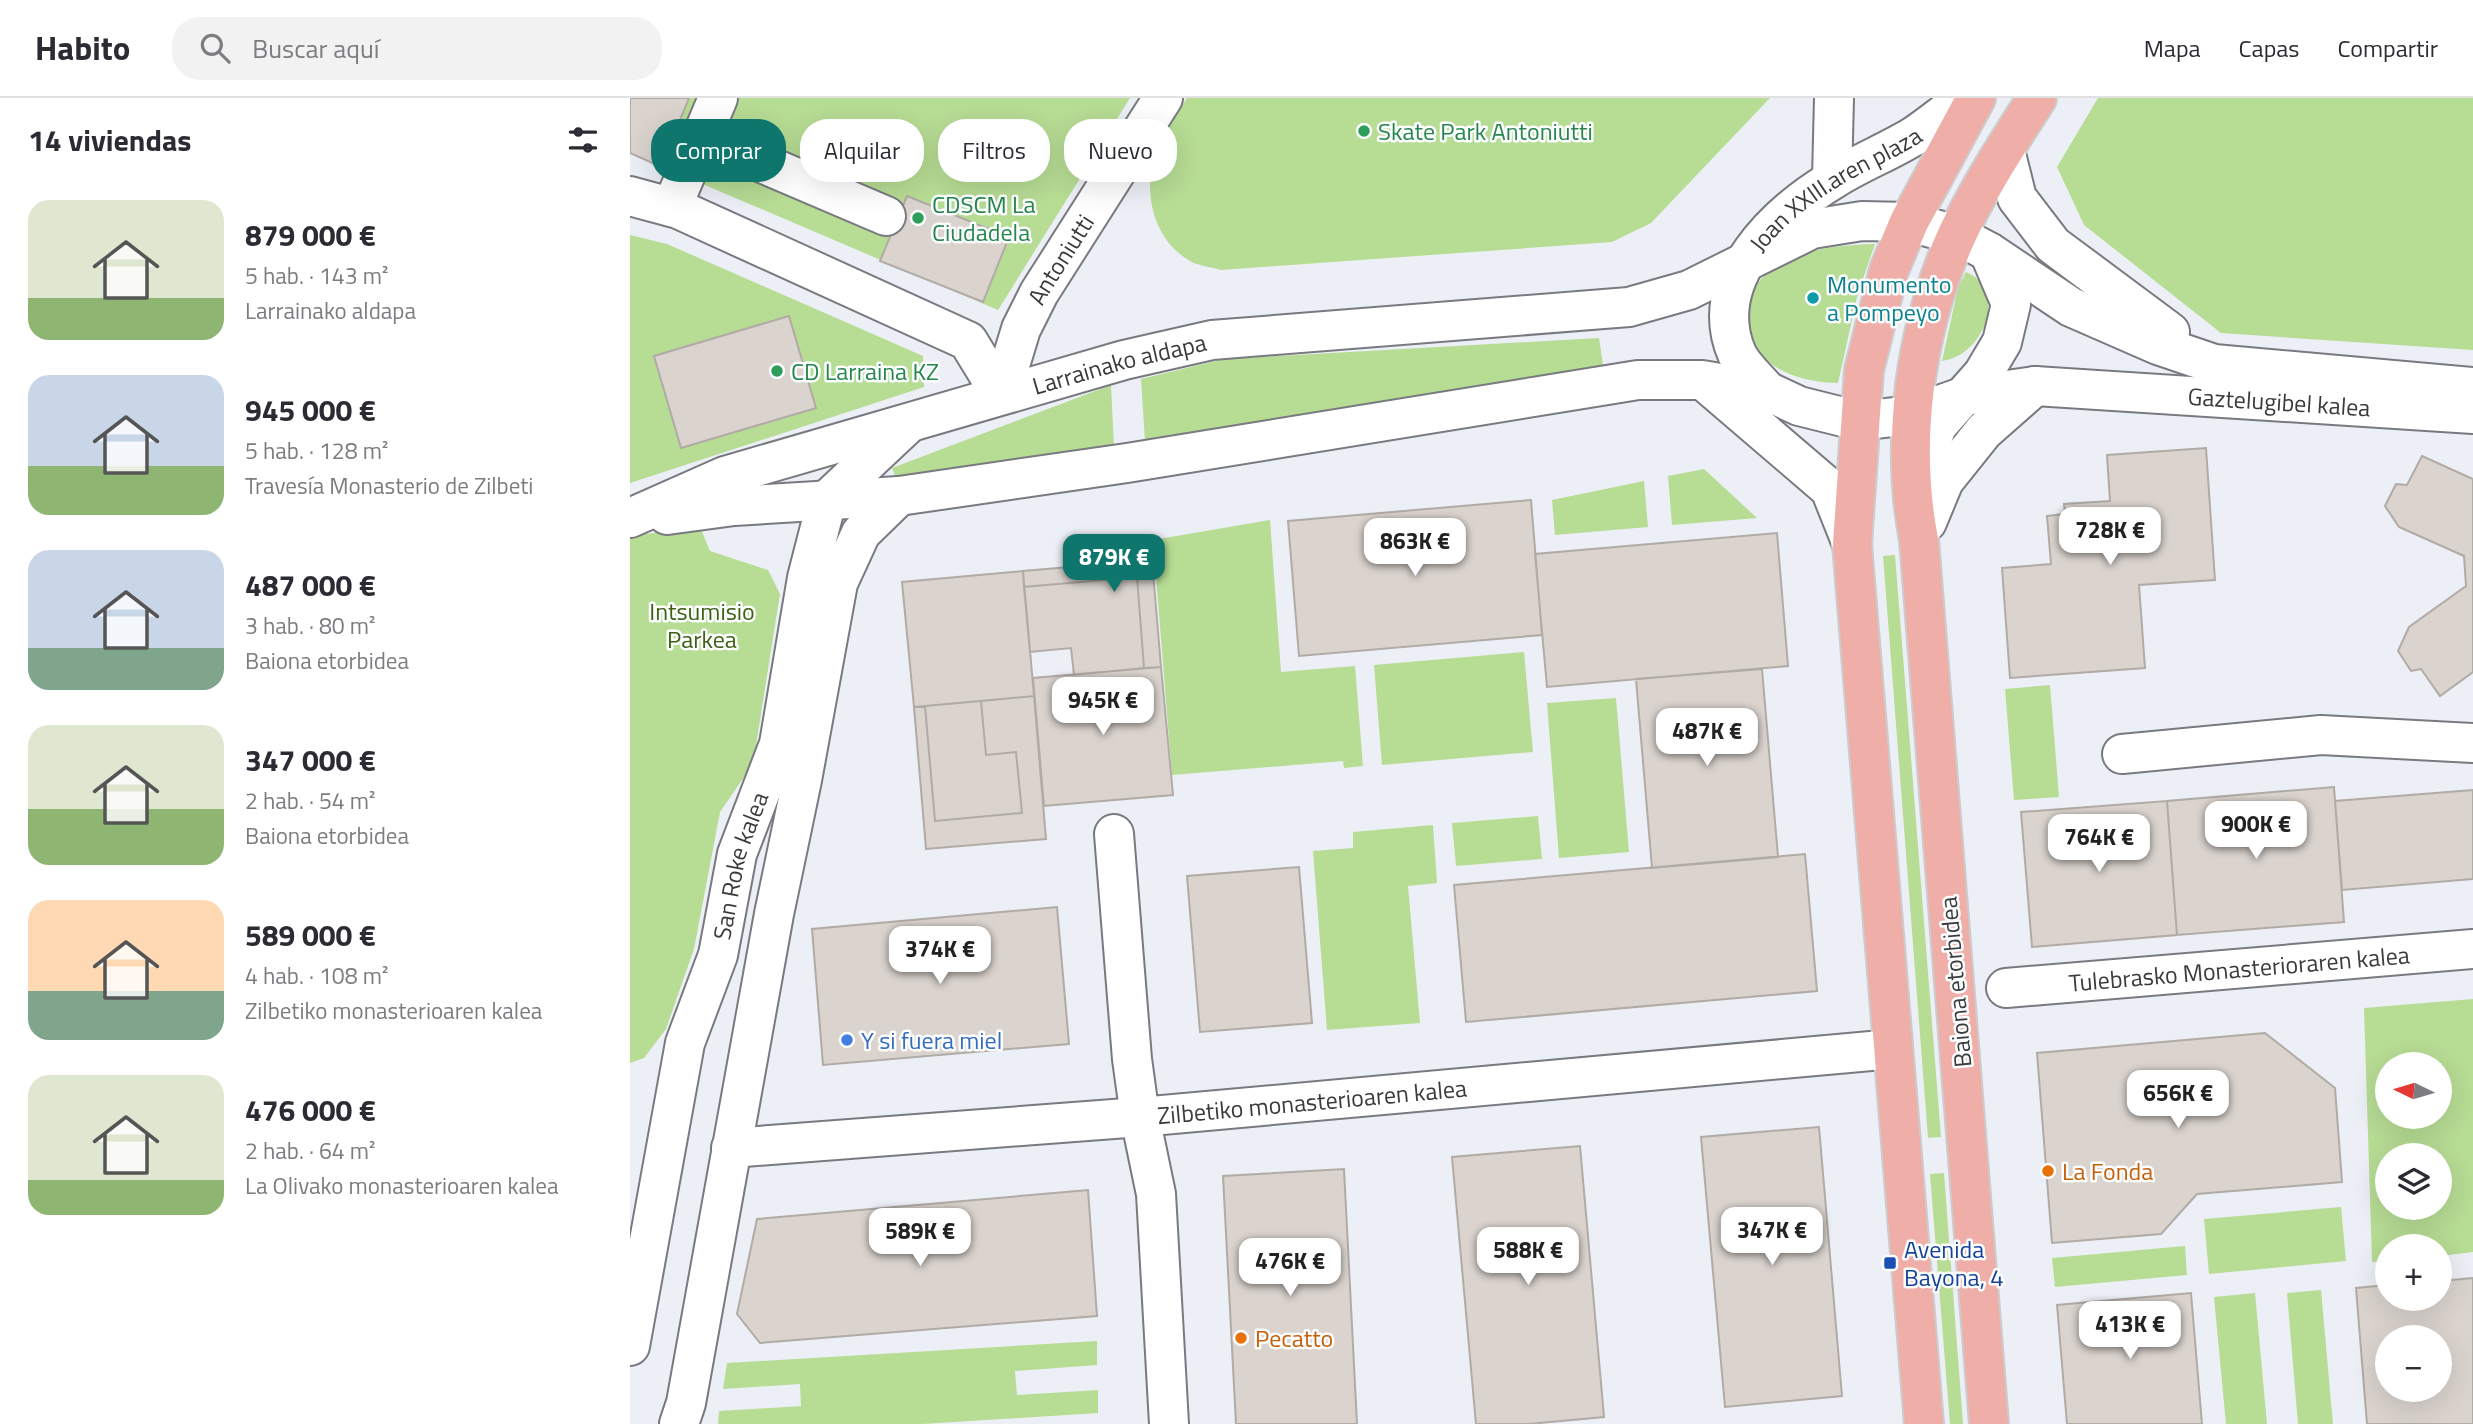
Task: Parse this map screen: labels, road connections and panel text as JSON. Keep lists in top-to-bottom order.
{
  "streets": {
    "main road": ["Joan XXIII.aren plaza", "Baiona etorbidea"],
    "street": [
      "Antoniutti",
      "Larrainako aldapa",
      "Gaztelugibel kalea",
      "San Roke kalea",
      "Tulebrasko Monasterioraren kalea",
      "Zilbetiko monasterioaren kalea"
    ]
  },
  "crossings": [
    ["Joan XXIII.aren plaza", "Larrainako aldapa"],
    ["Joan XXIII.aren plaza", "Gaztelugibel kalea"],
    ["Antoniutti", "Larrainako aldapa"],
    ["Larrainako aldapa", "San Roke kalea"],
    ["San Roke kalea", "Zilbetiko monasterioaren kalea"]
  ],
  "parks": ["Intsumisio Parkea"],
  "places": {
    "other": [
      "Skate Park Antoniutti",
      "CDSCM La Ciudadela",
      "Monumento a Pompeyo",
      "CD Larraina KZ",
      "Y si fuera miel",
      "La Fonda",
      "Pecatto"
    ],
    "transit": ["Avenida Bayona, 4"]
  },
  "north": "left",
  "page": {
    "header": "Habito",
    "search": "Buscar aquí",
    "nav": ["Mapa", "Capas", "Compartir"],
    "heading": "14 viviendas",
    "chip": [
      "Comprar",
      "Alquilar",
      "Filtros",
      "Nuevo"
    ],
    "list": [
      {
        "name": "879 000 €",
        "note": "5 hab. · 143 m² · Larrainako aldapa"
      },
      {
        "name": "945 000 €",
        "note": "5 hab. · 128 m² · Travesía Monasterio de Zilbeti"
      },
      {
        "name": "487 000 €",
        "note": "3 hab. · 80 m² · Baiona etorbidea"
      },
      {
        "name": "347 000 €",
        "note": "2 hab. · 54 m² · Baiona etorbidea"
      },
      {
        "name": "589 000 €",
        "note": "4 hab. · 108 m² · Zilbetiko monasterioaren kalea"
      },
      {
        "name": "476 000 €",
        "note": "2 hab. · 64 m² · La Olivako monasterioaren kalea"
      }
    ],
    "price": [
      "728K €",
      "863K €",
      "879K €",
      "945K €",
      "487K €",
      "900K €",
      "764K €",
      "374K €",
      "656K €",
      "347K €",
      "589K €",
      "588K €",
      "476K €",
      "413K €"
    ],
    "map_buttons": ["+", "−"]
  }
}
